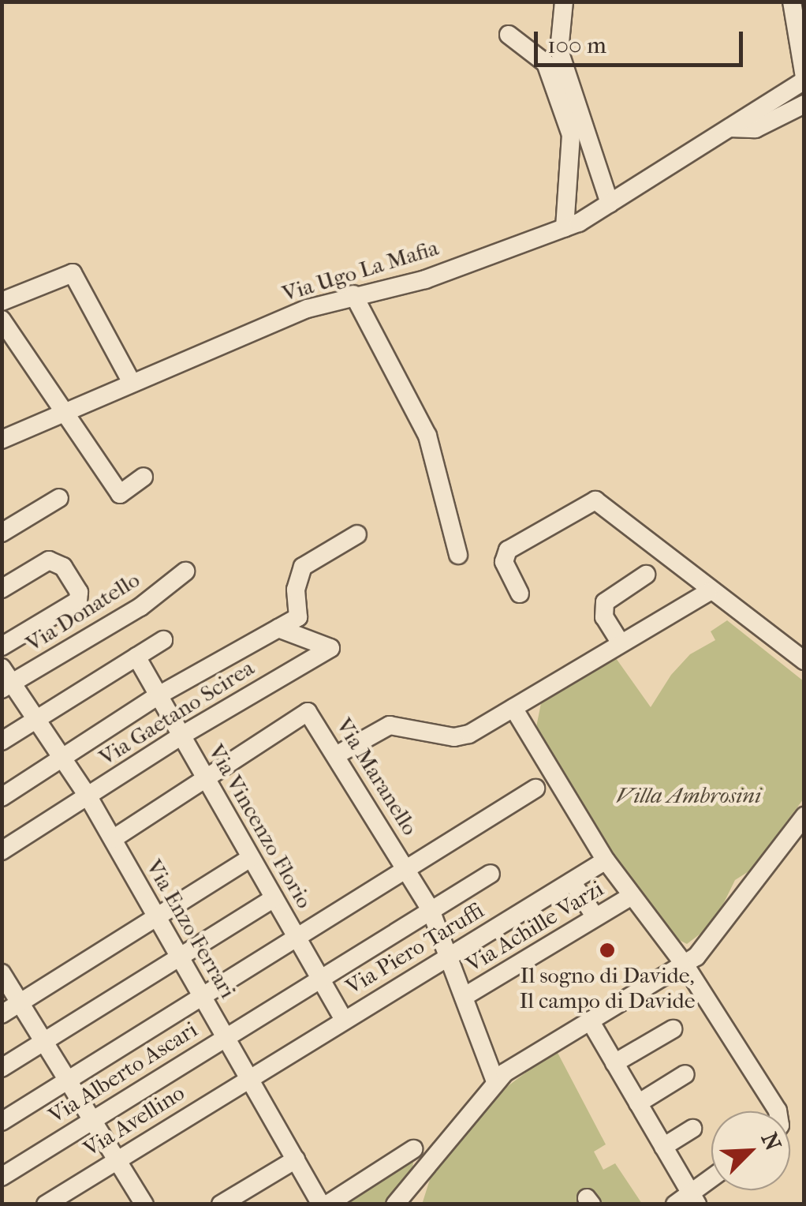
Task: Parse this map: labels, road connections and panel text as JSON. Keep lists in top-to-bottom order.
{
  "streets": {
    "street": [
      "Via Ugo La Mafia",
      "Via Donatello",
      "Via Gaetano Scirea",
      "Via Maranello",
      "Via Vincenzo Florio",
      "Via Achille Varzi",
      "Via Enzo Ferrari",
      "Via Piero Taruffi",
      "Via Alberto Ascari",
      "Via Avellino"
    ]
  },
  "crossings": [
    ["Via Donatello", "Via Enzo Ferrari"],
    ["Via Gaetano Scirea", "Via Vincenzo Florio"],
    ["Via Gaetano Scirea", "Via Enzo Ferrari"],
    ["Via Maranello", "Via Vincenzo Florio"],
    ["Via Maranello", "Via Achille Varzi"],
    ["Via Maranello", "Via Enzo Ferrari"],
    ["Via Maranello", "Via Piero Taruffi"],
    ["Via Maranello", "Via Alberto Ascari"],
    ["Via Vincenzo Florio", "Via Piero Taruffi"],
    ["Via Vincenzo Florio", "Via Alberto Ascari"],
    ["Via Enzo Ferrari", "Via Piero Taruffi"],
    ["Via Enzo Ferrari", "Via Alberto Ascari"],
    ["Via Enzo Ferrari", "Via Avellino"],
    ["Via Piero Taruffi", "Via Avellino"]
  ],
  "parks": ["Villa Ambrosini"],
  "places": ["Il sogno di Davide, Il campo di Davide"],
  "scale_bar": "100 m",
  "north": "top right"
}
